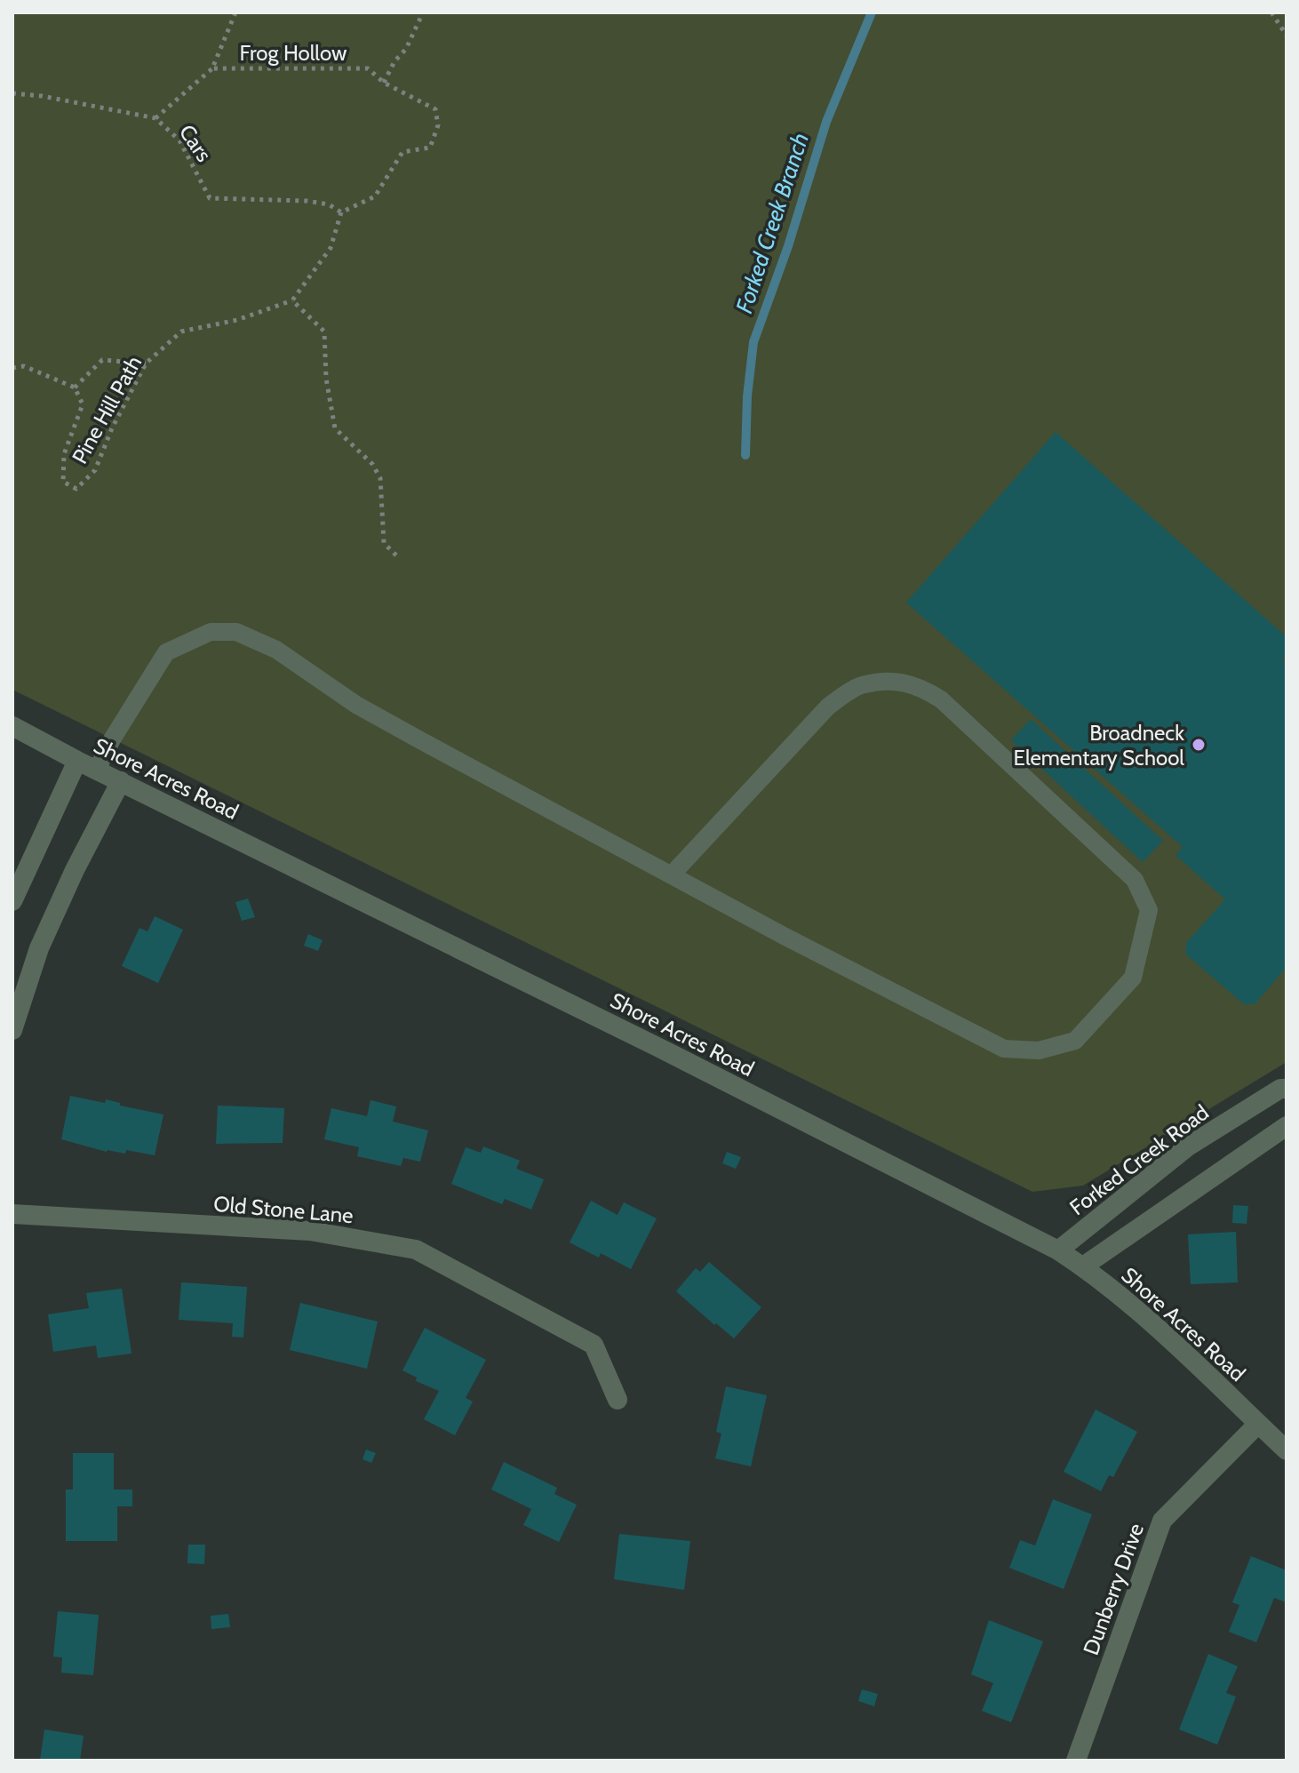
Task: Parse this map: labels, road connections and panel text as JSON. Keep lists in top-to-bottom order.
{
  "streets": {
    "street": [
      "Shore Acres Road",
      "Forked Creek Road",
      "Old Stone Lane",
      "Dunberry Drive"
    ],
    "path": ["Frog Hollow", "Cars", "Pine Hill Path"]
  },
  "crossings": [
    ["Frog Hollow", "Cars"],
    ["Shore Acres Road", "Forked Creek Road"],
    ["Shore Acres Road", "Dunberry Drive"]
  ],
  "water": ["Forked Creek Branch"],
  "places": ["Broadneck Elementary School"]
}
